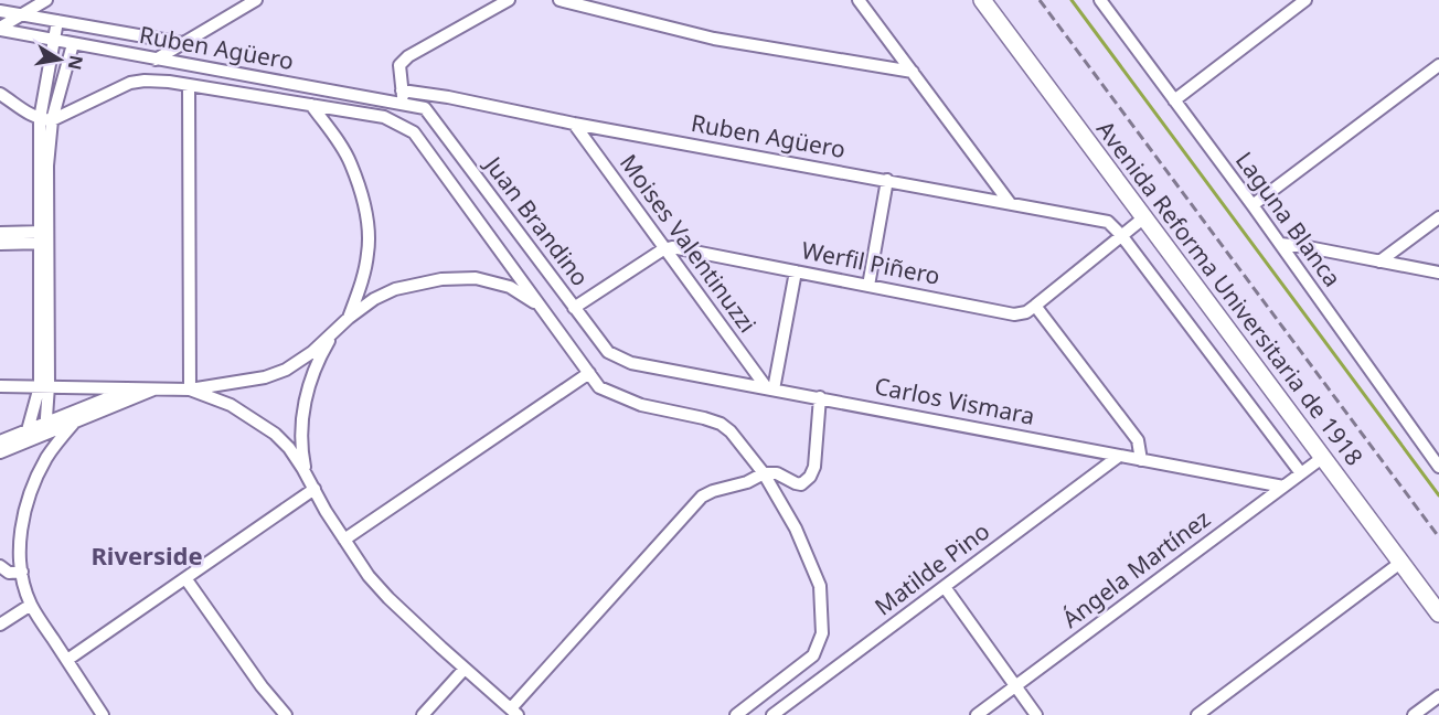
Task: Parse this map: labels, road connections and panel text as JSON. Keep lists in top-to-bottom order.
{
  "streets": {
    "main road": ["Avenida Reforma Universitaria de 1918"],
    "street": [
      "Ruben Agüero",
      "Laguna Blanca",
      "Juan Brandino",
      "Moises Valentinuzzi",
      "Werfil Piñero",
      "Carlos Vismara",
      "Matilde Pino",
      "Ángela Martínez"
    ]
  },
  "crossings": [
    ["Ruben Agüero", "Juan Brandino"],
    ["Ruben Agüero", "Moises Valentinuzzi"],
    ["Ruben Agüero", "Werfil Piñero"],
    ["Juan Brandino", "Carlos Vismara"],
    ["Moises Valentinuzzi", "Werfil Piñero"],
    ["Moises Valentinuzzi", "Carlos Vismara"],
    ["Werfil Piñero", "Avenida Reforma Universitaria de 1918"],
    ["Avenida Reforma Universitaria de 1918", "Ángela Martínez"],
    ["Carlos Vismara", "Matilde Pino"],
    ["Carlos Vismara", "Ángela Martínez"]
  ],
  "districts": ["Riverside"],
  "north": "right"
}
